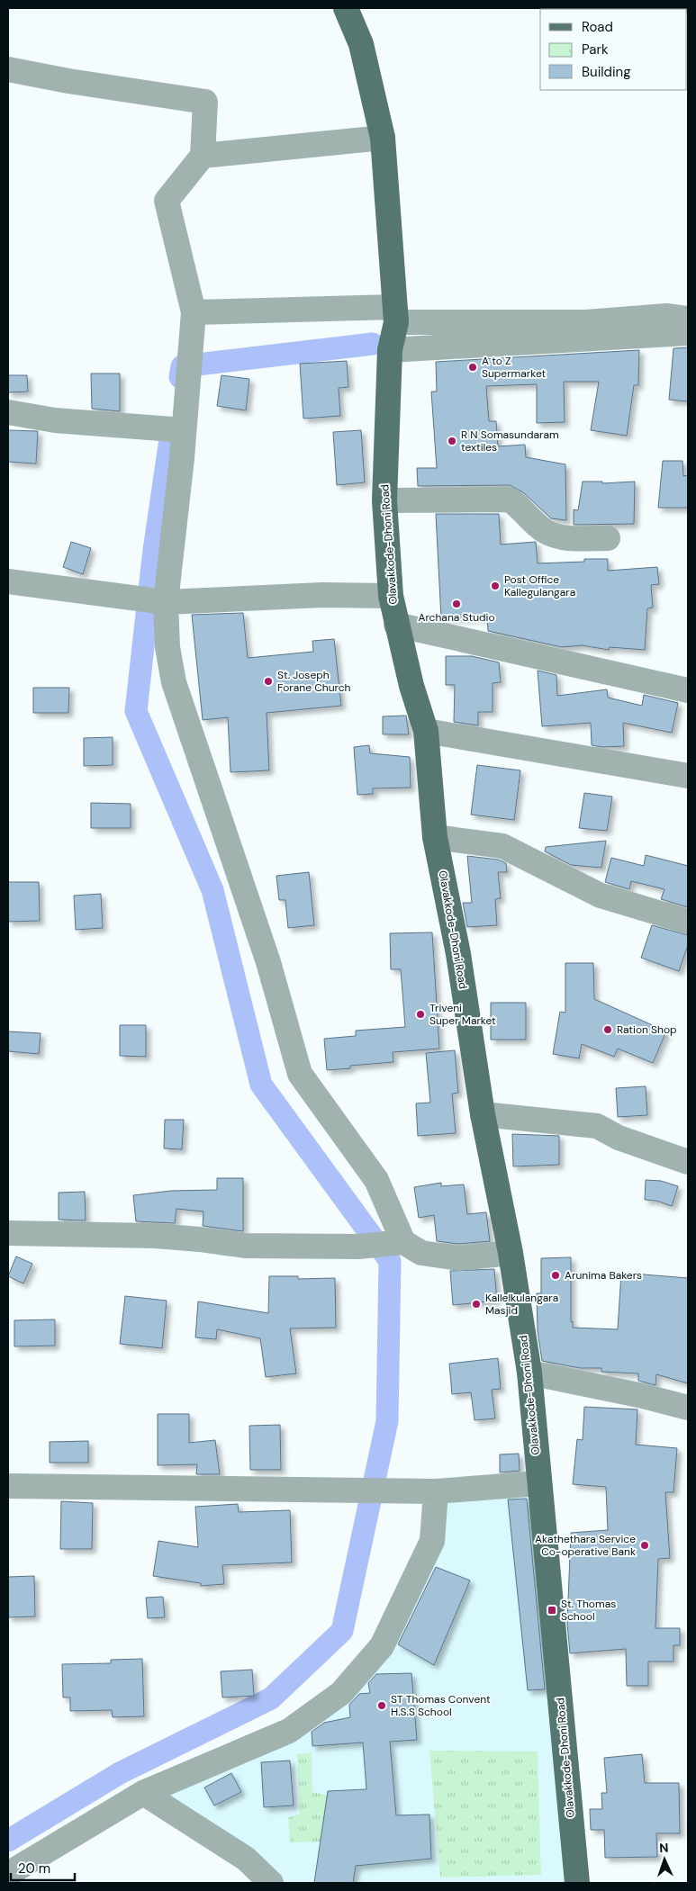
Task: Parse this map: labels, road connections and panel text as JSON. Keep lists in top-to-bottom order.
{
  "streets": {
    "main road": ["Olavakkode-Dhoni Road"]
  },
  "places": {
    "other": [
      "A to Z Supermarket",
      "R N Somasundaram textiles",
      "Post Office Kallegulangara",
      "Archana Studio",
      "St. Joseph Forane Church",
      "Triveni Super Market",
      "Ration Shop",
      "Arunima Bakers",
      "Kallelkulangara Masjid",
      "Akathethara Service Co-operative Bank",
      "ST Thomas Convent H.S.S School"
    ],
    "transit": ["St. Thomas School"]
  },
  "legend": ["Road", "Park", "Building"],
  "scale_bar": "20 m",
  "north": "top"
}
